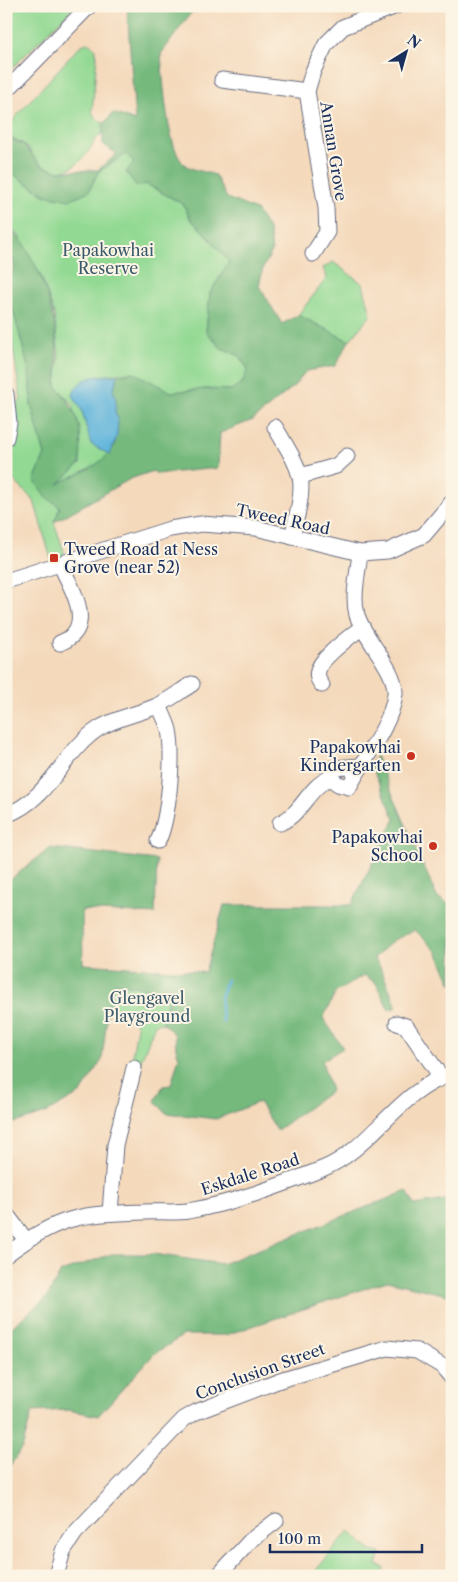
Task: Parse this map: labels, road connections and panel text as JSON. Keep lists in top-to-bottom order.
{
  "streets": {
    "street": [
      "Annan Grove",
      "Tweed Road",
      "Eskdale Road",
      "Conclusion Street"
    ]
  },
  "parks": ["Papakowhai Reserve", "Glengavel Playground"],
  "places": {
    "transit": ["Tweed Road at Ness Grove (near 52)"],
    "other": ["Papakowhai Kindergarten", "Papakowhai School"]
  },
  "scale_bar": "100 m",
  "north": "top right"
}
